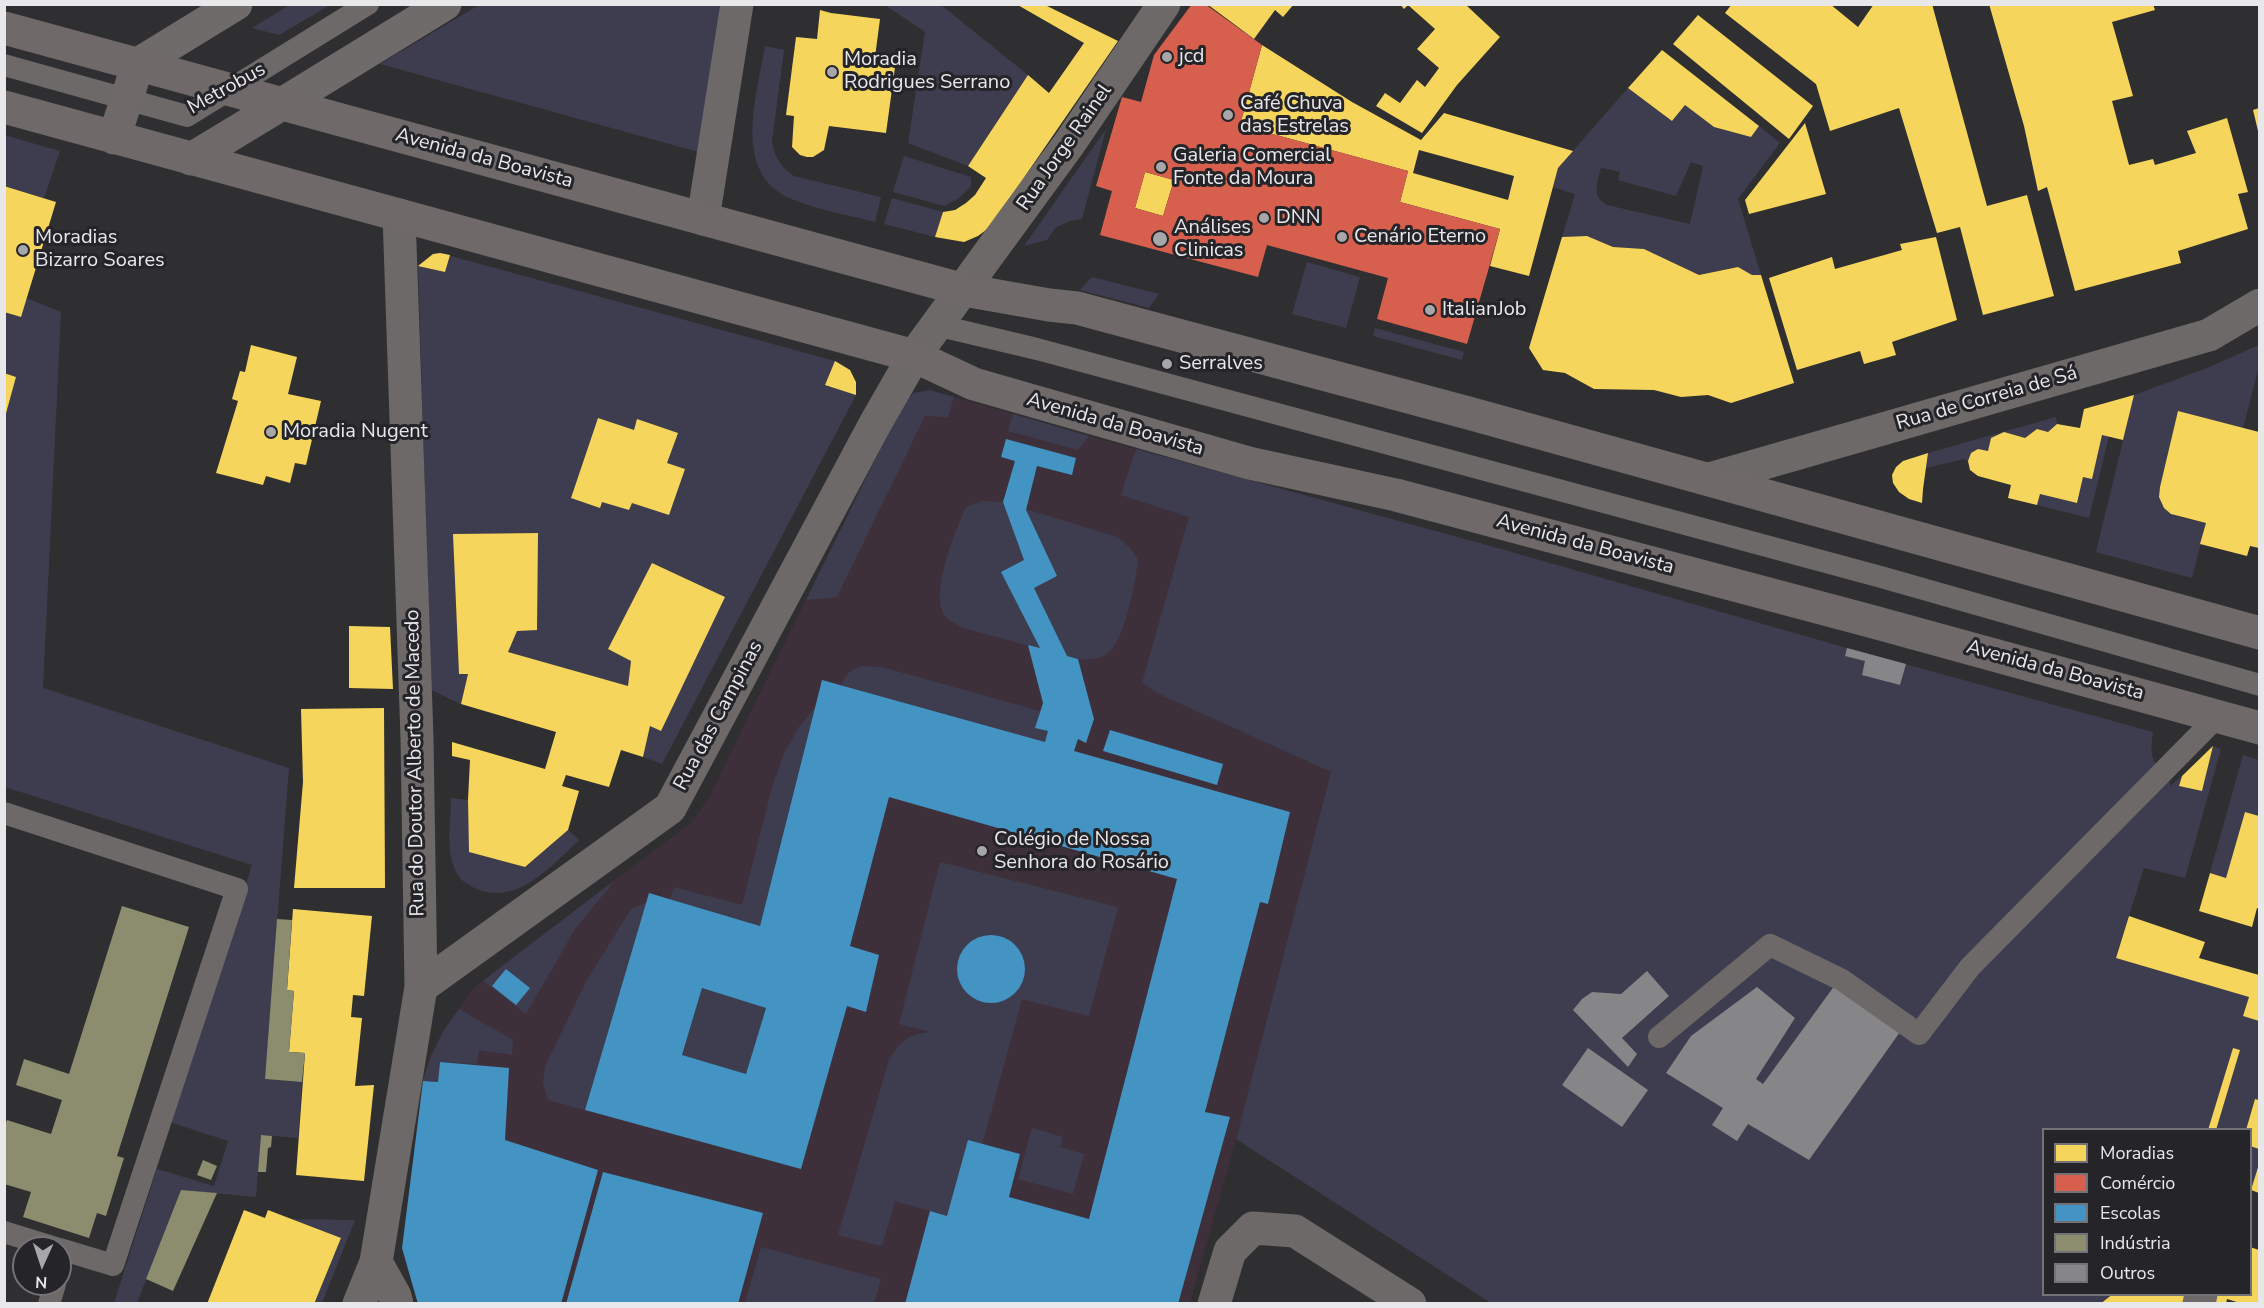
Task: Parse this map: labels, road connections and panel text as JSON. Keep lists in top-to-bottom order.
{
  "streets": {
    "main road": ["Avenida da Boavista"],
    "street": [
      "Rua Jorge Rainel",
      "Rua de Correia de Sá",
      "Rua das Campinas",
      "Rua do Doutor Alberto de Macedo"
    ],
    "lane": ["Metrobus"]
  },
  "crossings": [
    ["Metrobus", "Avenida da Boavista"],
    ["Rua Jorge Rainel", "Avenida da Boavista"],
    ["Avenida da Boavista", "Rua de Correia de Sá"],
    ["Avenida da Boavista", "Rua das Campinas"],
    ["Avenida da Boavista", "Rua do Doutor Alberto de Macedo"],
    ["Rua das Campinas", "Rua do Doutor Alberto de Macedo"]
  ],
  "places": [
    "jcd",
    "Moradia Rodrigues Serrano",
    "Café Chuva das Estrelas",
    "Galeria Comercial Fonte da Moura",
    "DNN",
    "Cenário Eterno",
    "Análises Clinicas",
    "Moradias Bizarro Soares",
    "ItalianJob",
    "Serralves",
    "Moradia Nugent",
    "Colégio de Nossa Senhora do Rosário"
  ],
  "legend": [
    "Moradias",
    "Comércio",
    "Escolas",
    "Indústria",
    "Outros"
  ],
  "north": "bottom"
}
